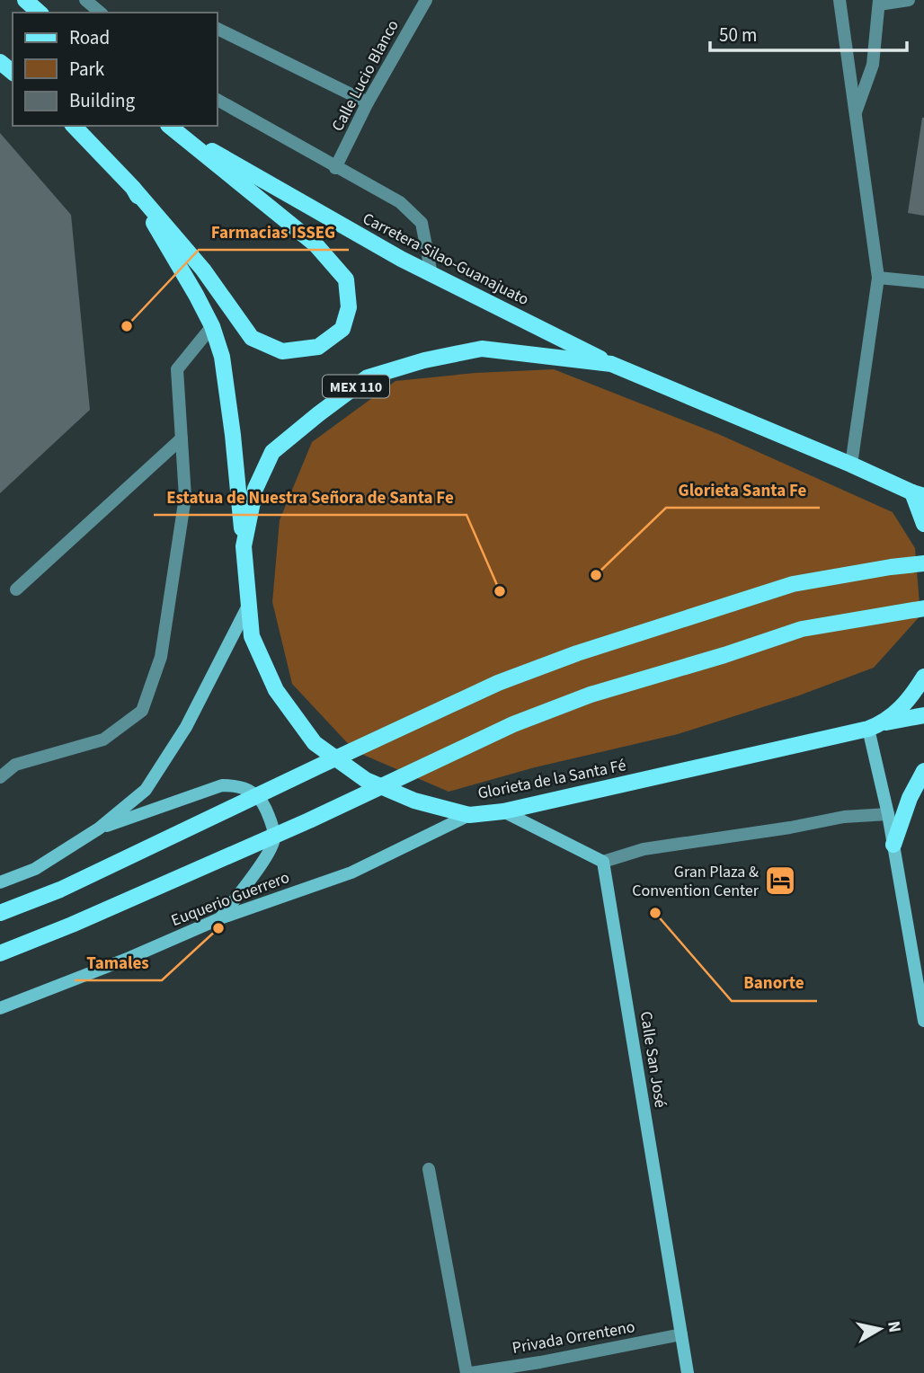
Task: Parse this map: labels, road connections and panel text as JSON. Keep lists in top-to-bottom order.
{
  "streets": {
    "main road": [
      "Carretera Silao-Guanajuato",
      "MEX 110",
      "Glorieta de la Santa Fé",
      "Euquerio Guerrero",
      "Calle San José"
    ],
    "street": ["Calle Lucio Blanco", "Privada Orrenteno"]
  },
  "crossings": [
    ["Carretera Silao-Guanajuato", "Glorieta de la Santa Fé"],
    ["MEX 110", "Glorieta de la Santa Fé"],
    ["Glorieta de la Santa Fé", "Euquerio Guerrero"],
    ["Calle San José", "Privada Orrenteno"]
  ],
  "places": {
    "other": [
      "Farmacias ISSEG",
      "Glorieta Santa Fe",
      "Estatua de Nuestra Señora de Santa Fe",
      "Banorte",
      "Tamales"
    ],
    "hotel": ["Gran Plaza & Convention Center"]
  },
  "legend": ["Road", "Park", "Building"],
  "scale_bar": "50 m",
  "north": "right"
}
